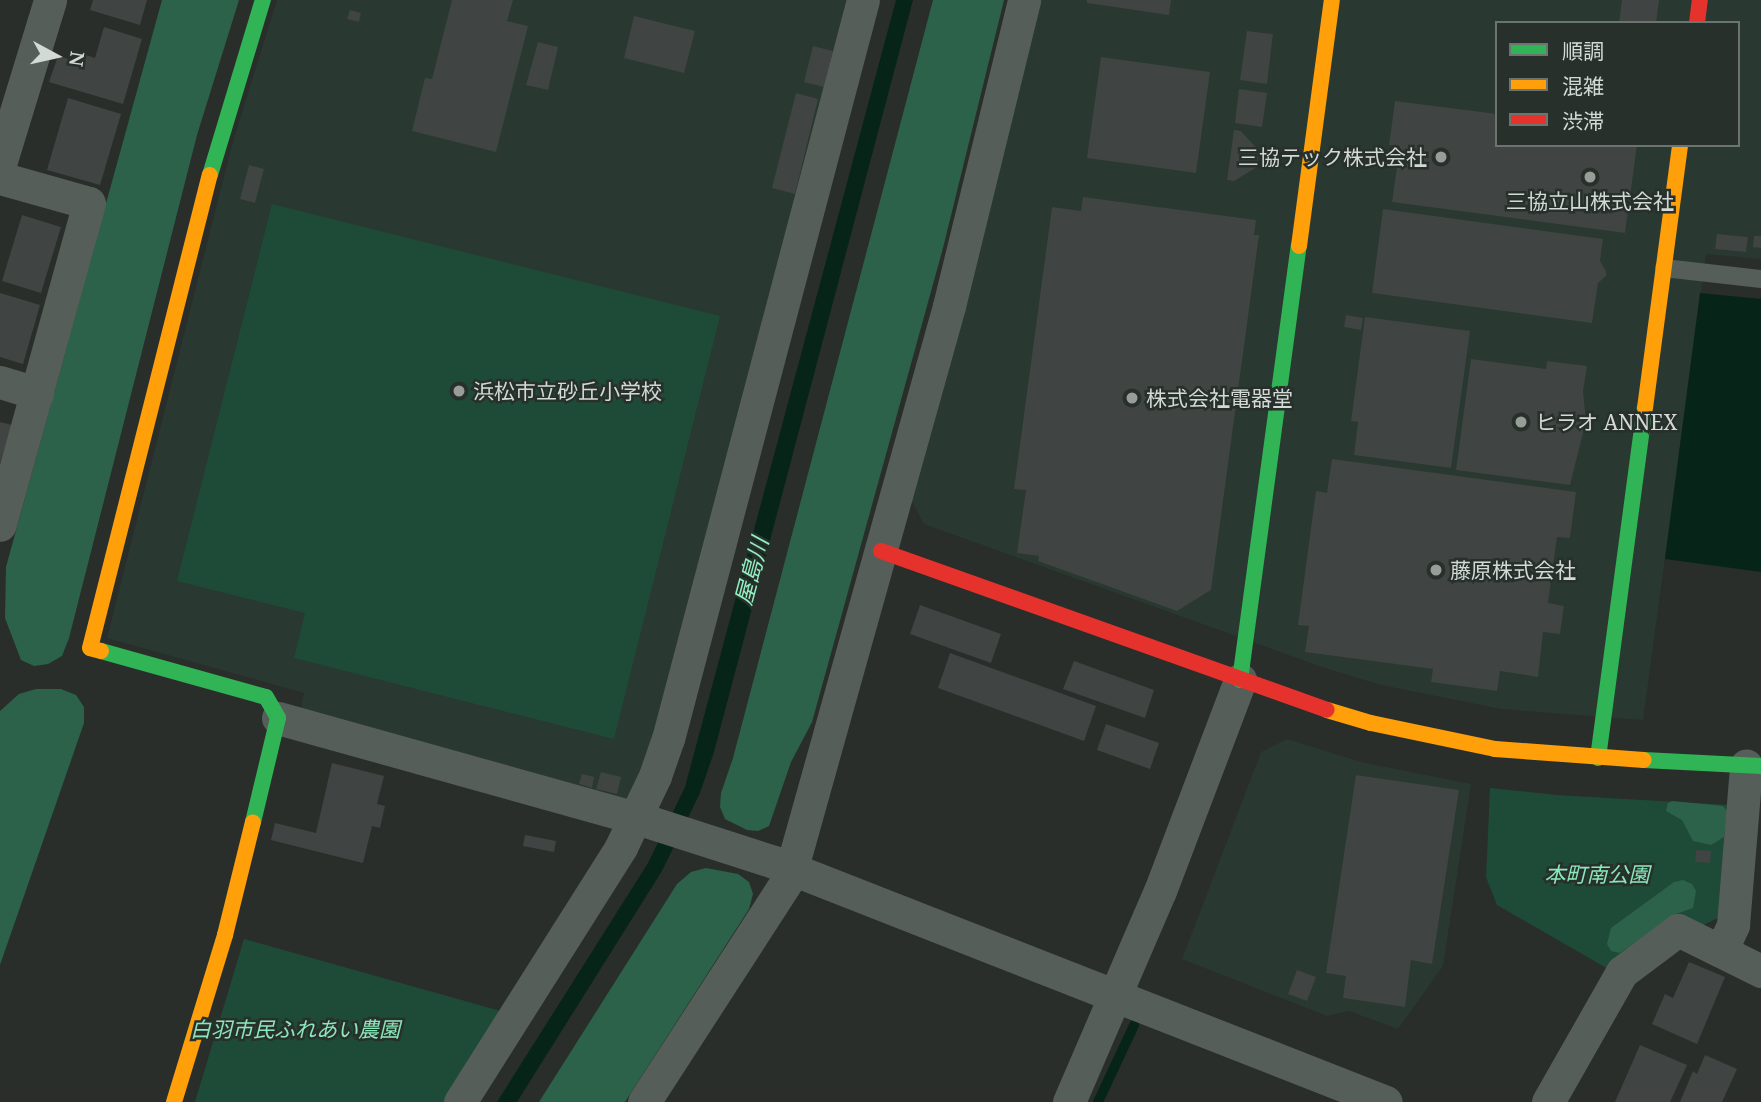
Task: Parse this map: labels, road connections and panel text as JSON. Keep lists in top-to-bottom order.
{
  "water": ["屋島川"],
  "parks": ["本町南公園", "白羽市民ふれあい農園"],
  "places": [
    "三協テック株式会社",
    "三協立山株式会社",
    "浜松市立砂丘小学校",
    "株式会社電器堂",
    "ヒラオ ANNEX",
    "藤原株式会社"
  ],
  "legend": ["順調", "混雑", "渋滞"],
  "north": "right"
}
